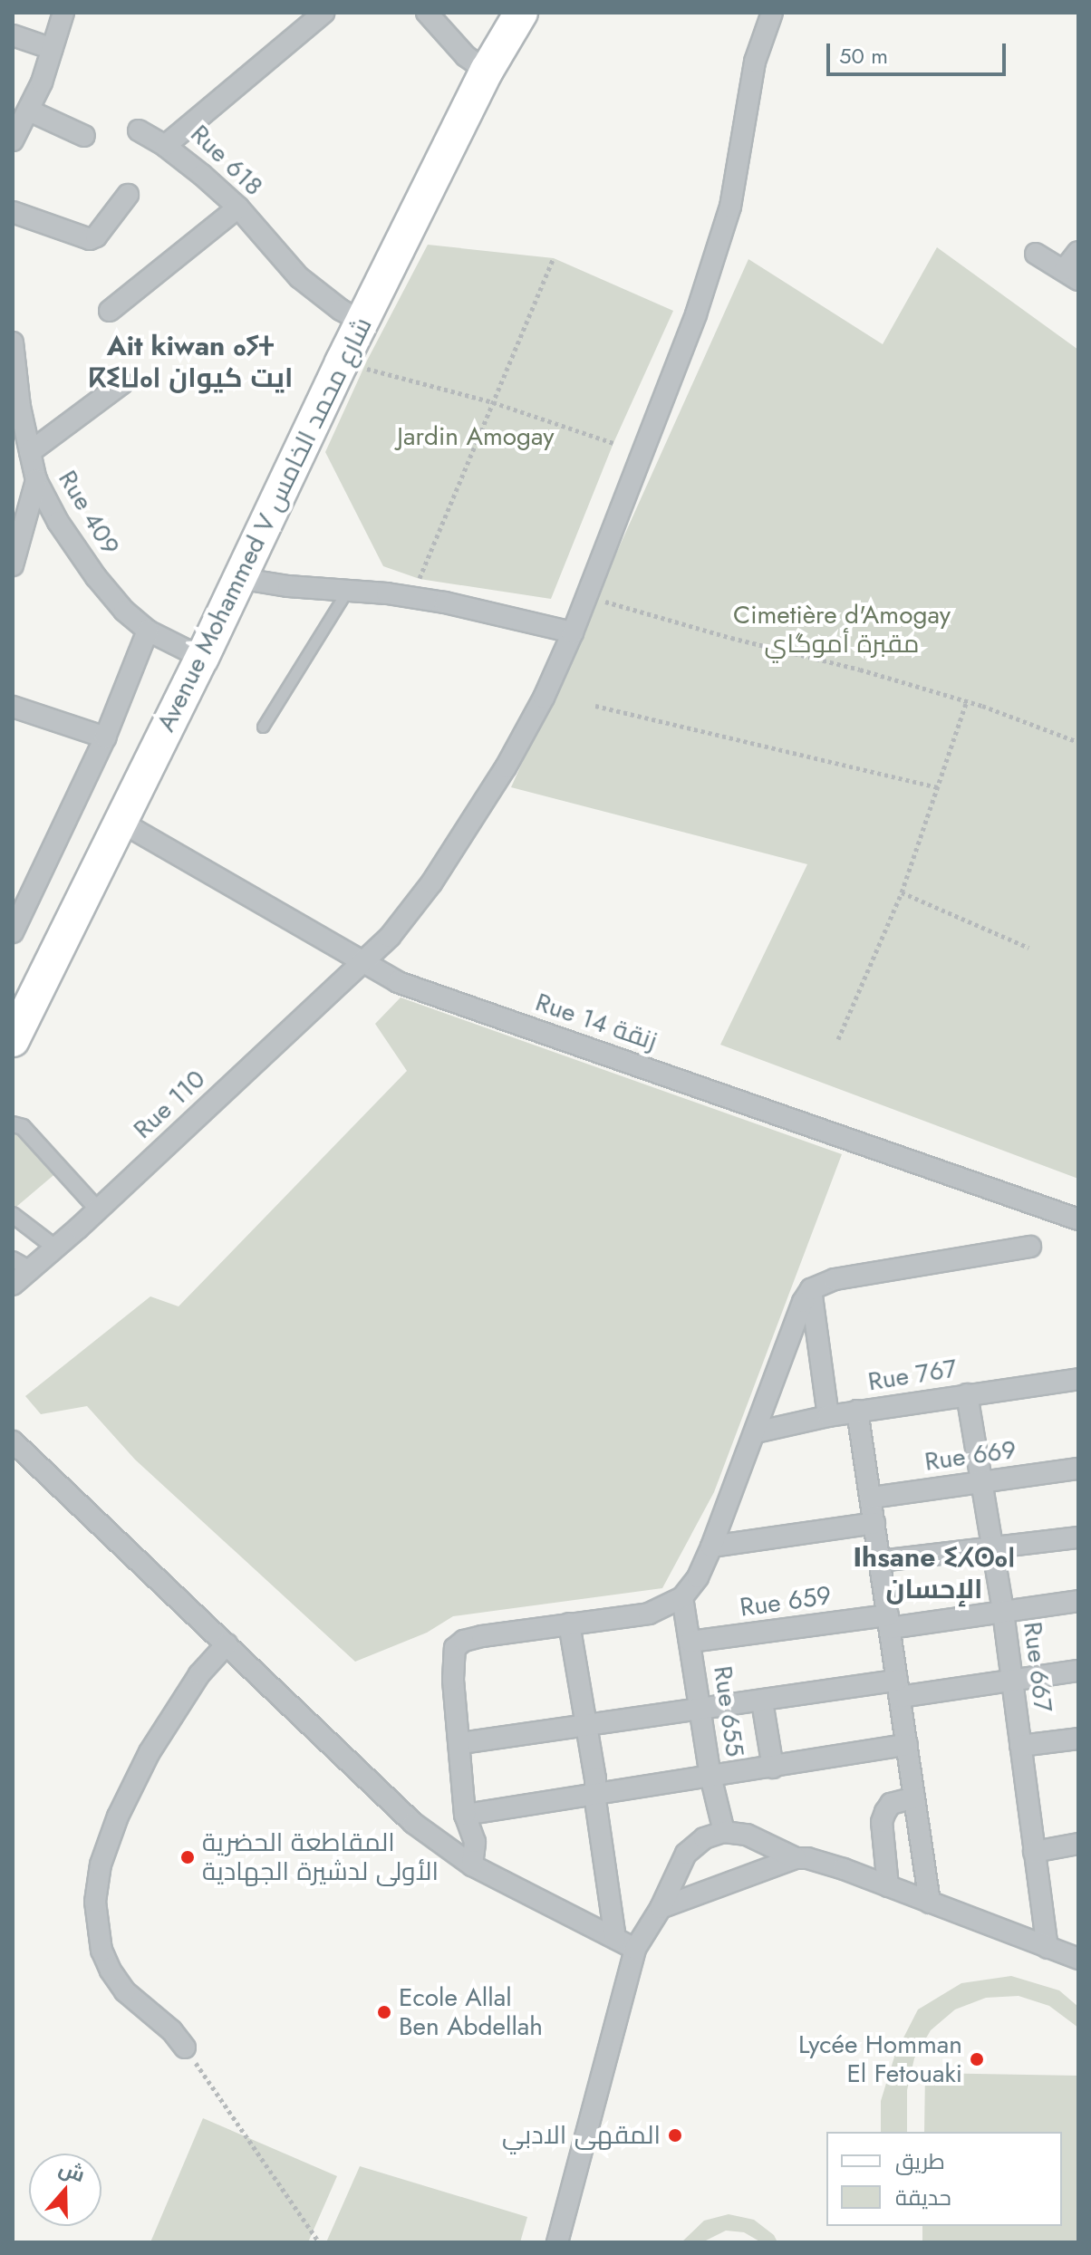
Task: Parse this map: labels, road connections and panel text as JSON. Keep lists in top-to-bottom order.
{
  "streets": {
    "main road": ["Avenue Mohammed V شارع محمد الخامس"],
    "street": [
      "Rue 618",
      "Rue 409",
      "Rue 14 زنقة",
      "Rue 110",
      "Rue 767",
      "Rue 669",
      "Rue 659",
      "Rue 667",
      "Rue 655"
    ]
  },
  "crossings": [
    ["Rue 618", "Avenue Mohammed V شارع محمد الخامس"],
    ["Rue 409", "Avenue Mohammed V شارع محمد الخامس"],
    ["Avenue Mohammed V شارع محمد الخامس", "Rue 14 زنقة"],
    ["Rue 14 زنقة", "Rue 110"],
    ["Rue 767", "Rue 667"],
    ["Rue 669", "Rue 667"],
    ["Rue 659", "Rue 667"],
    ["Rue 659", "Rue 655"]
  ],
  "districts": ["Ait kiwan ⴰⵢⵜ ⴽⵉⵡⴰⵏ ايت كيوان", "Ihsane ⵉⵃⵙⴰⵏ الإحسان"],
  "parks": ["Jardin Amogay", "Cimetière d'Amogay مقبرة أموگاي"],
  "places": [
    "المقاطعة الحضرية الأولى لدشيرة الجهادية",
    "Ecole Allal Ben Abdellah",
    "Lycée Homman El Fetouaki",
    "المقهى الادبي"
  ],
  "legend": ["طريق", "حديقة"],
  "scale_bar": "50 m",
  "north": "top"
}
